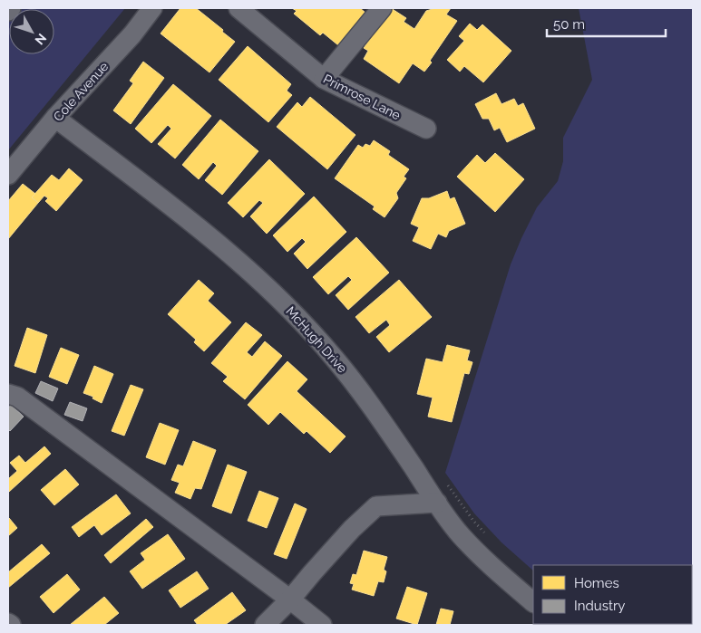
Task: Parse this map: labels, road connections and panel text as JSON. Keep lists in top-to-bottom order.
{
  "streets": {
    "street": ["Cole Avenue", "Primrose Lane", "McHugh Drive"]
  },
  "crossings": [
    ["Cole Avenue", "McHugh Drive"]
  ],
  "legend": ["Homes", "Industry"],
  "scale_bar": "50 m",
  "north": "bottom right"
}
